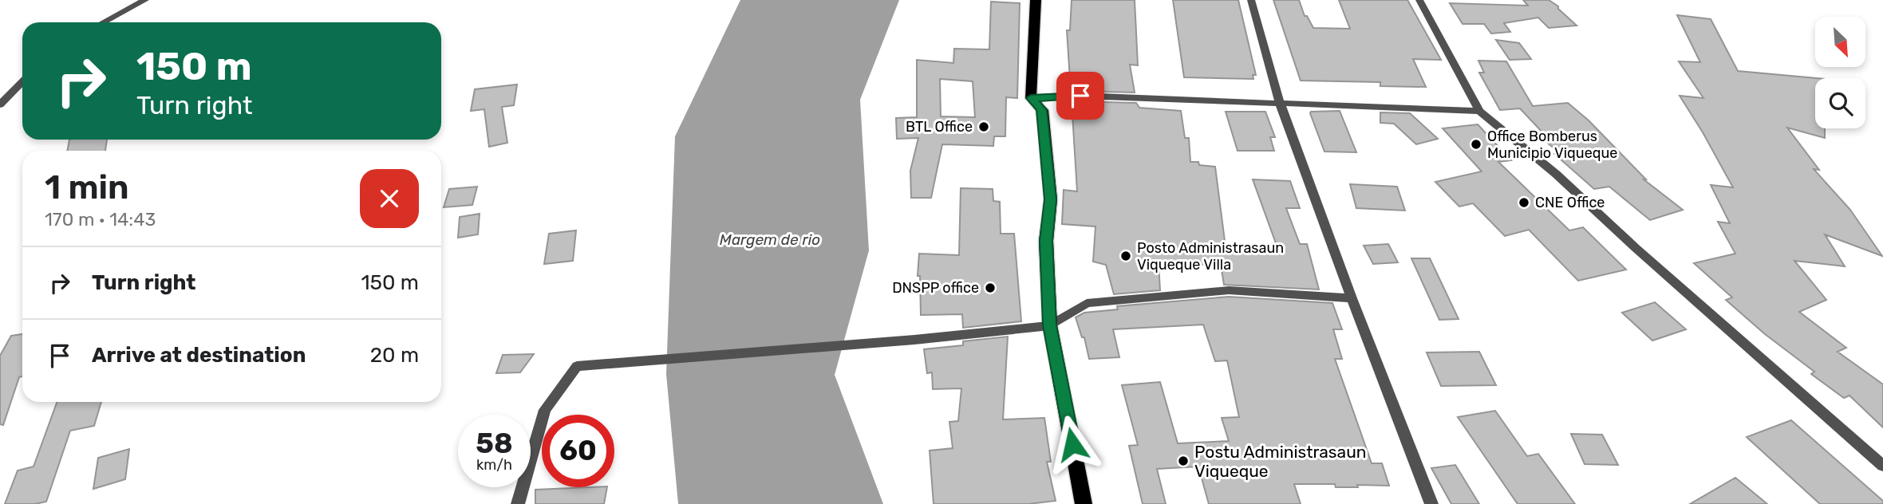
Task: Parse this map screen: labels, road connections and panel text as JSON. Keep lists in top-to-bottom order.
{
  "water": ["Margem de rio"],
  "places": [
    "BTL Office",
    "Office Bomberus Municipio Viqueque",
    "CNE Office",
    "Posto Administrasaun Viqueque Villa",
    "DNSPP office",
    "Postu Administrasaun Viqueque"
  ],
  "north": "bottom right",
  "page": {
    "turn": ["150 m", "Turn right"],
    "heading": ["1 min", "170 m · 14:43"],
    "list": [
      {
        "name": "Turn right",
        "value": "150 m"
      },
      {
        "name": "Arrive at destination",
        "value": "20 m"
      }
    ],
    "speed": "58 km/h",
    "limit": "60"
  }
}
